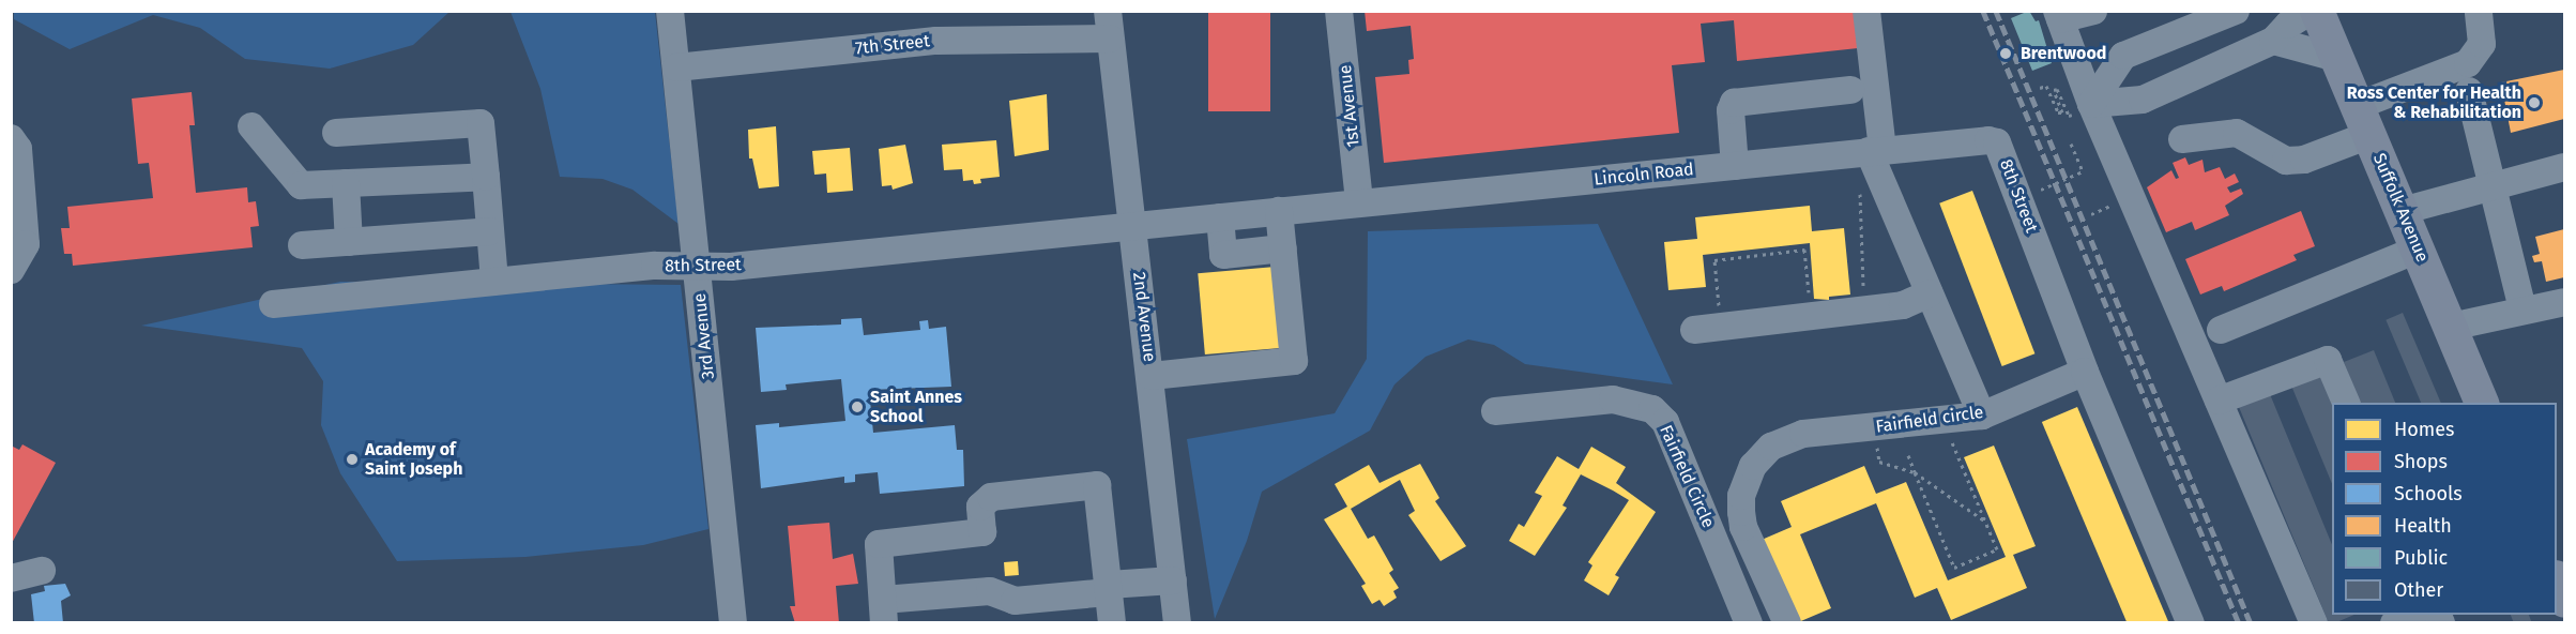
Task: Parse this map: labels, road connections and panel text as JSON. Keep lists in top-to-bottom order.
{
  "streets": {
    "main road": ["Suffolk Avenue"],
    "street": [
      "7th Street",
      "1st Avenue",
      "Lincoln Road",
      "8th Street",
      "2nd Avenue",
      "3rd Avenue",
      "Fairfield circle",
      "Fairfield Circle"
    ]
  },
  "crossings": [
    ["7th Street", "2nd Avenue"],
    ["7th Street", "3rd Avenue"],
    ["1st Avenue", "Lincoln Road"],
    ["Lincoln Road", "8th Street"],
    ["Lincoln Road", "2nd Avenue"],
    ["8th Street", "2nd Avenue"],
    ["8th Street", "3rd Avenue"],
    ["8th Street", "Fairfield circle"]
  ],
  "places": [
    "Brentwood",
    "Ross Center for Health & Rehabilitation",
    "Saint Annes School",
    "Academy of Saint Joseph"
  ],
  "legend": [
    "Homes",
    "Shops",
    "Schools",
    "Health",
    "Public",
    "Other"
  ]
}
